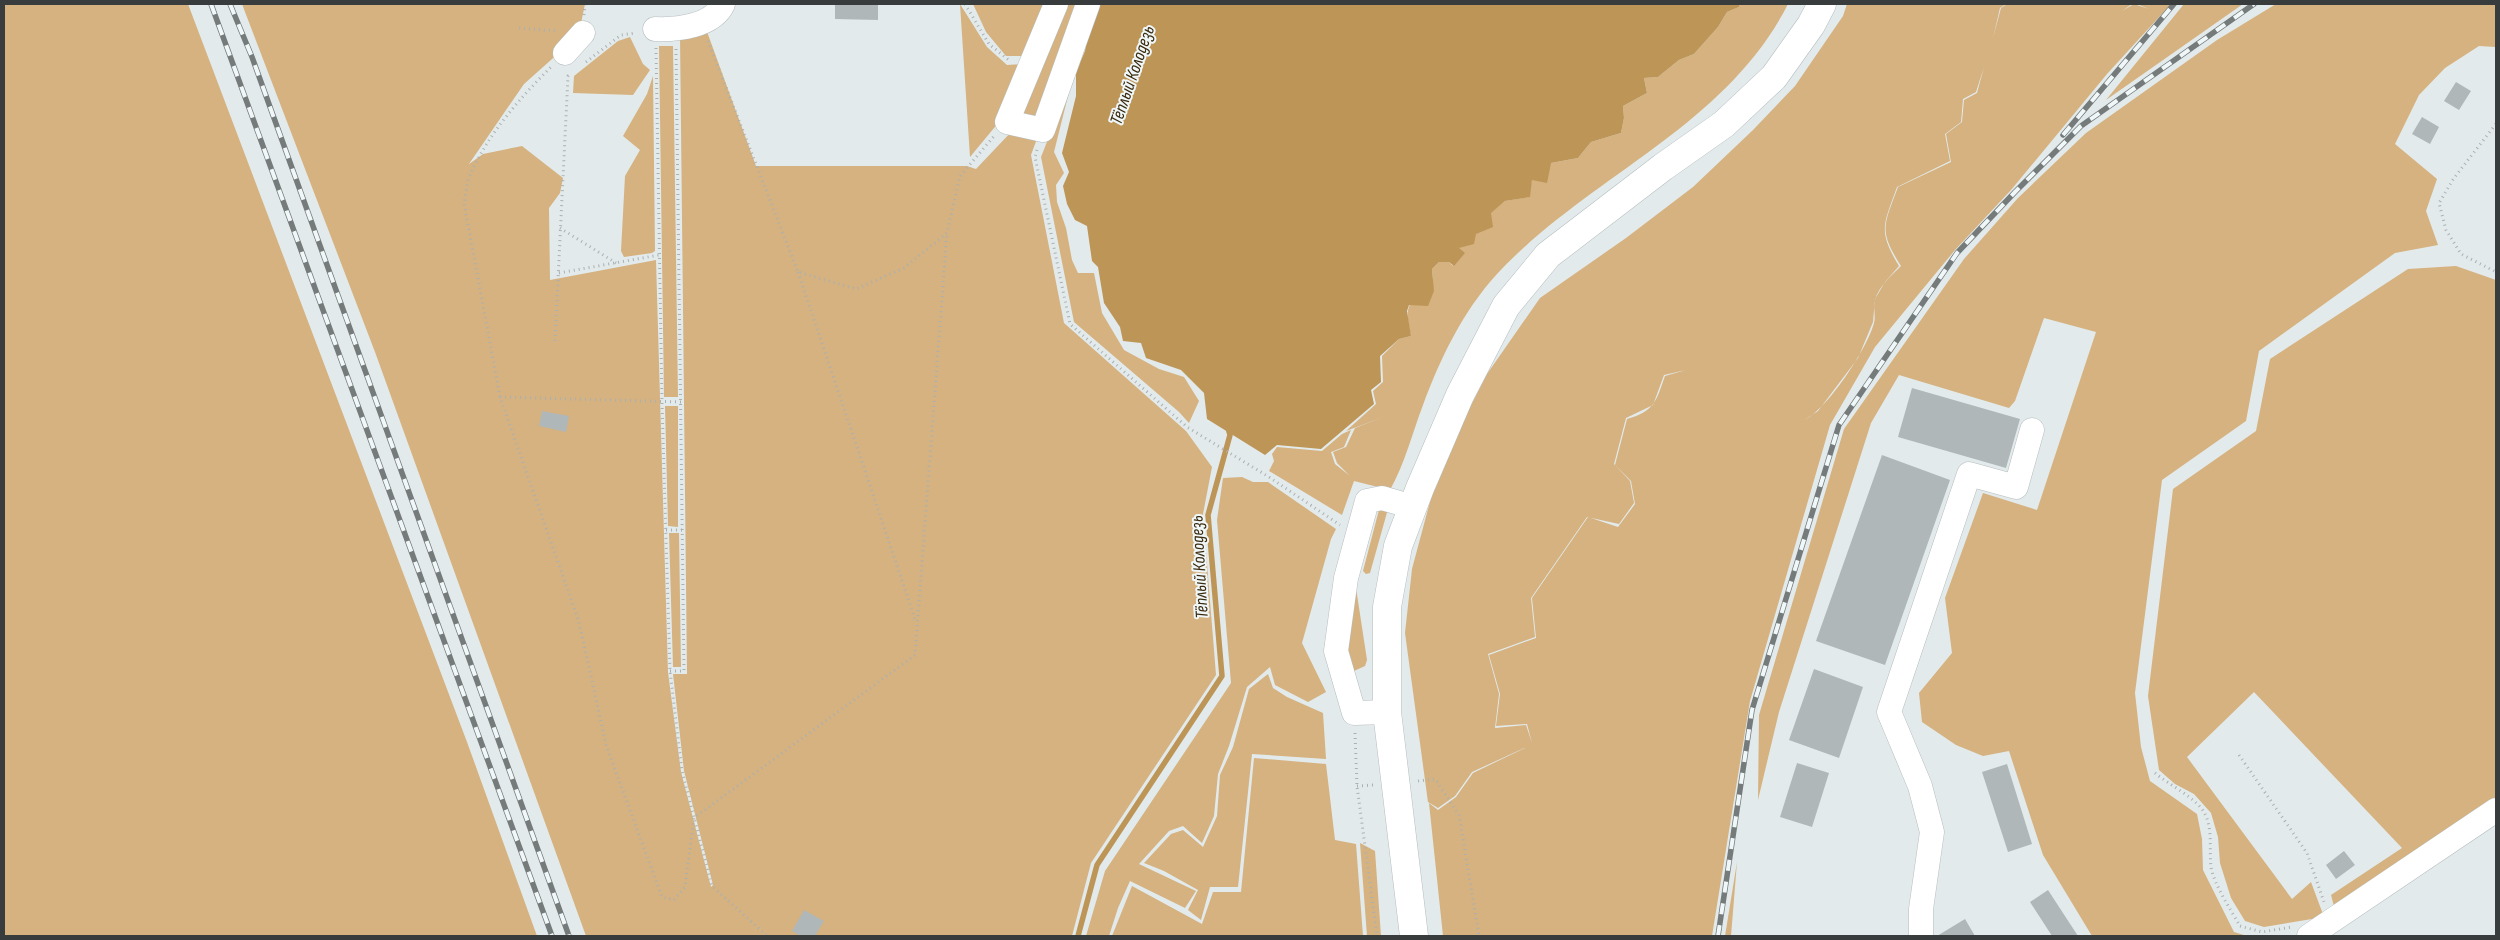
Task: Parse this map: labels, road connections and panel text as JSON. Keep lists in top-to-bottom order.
{
  "water": ["Тёплый Колодезь"]
}
